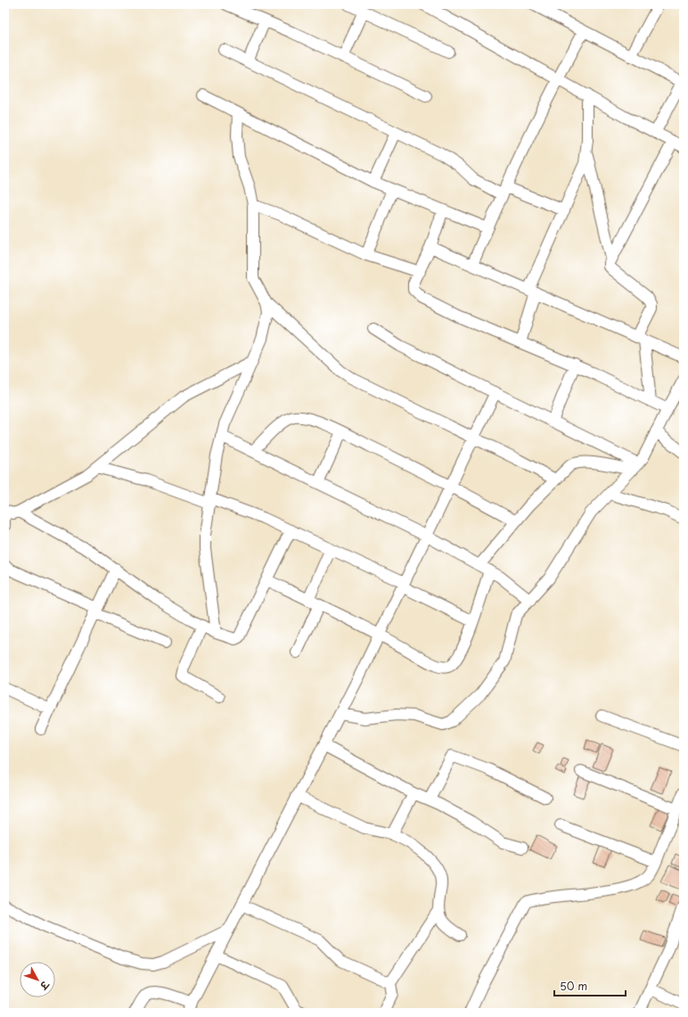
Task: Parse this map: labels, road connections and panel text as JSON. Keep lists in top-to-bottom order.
{
  "scale_bar": "50 m",
  "north": "bottom right"
}
